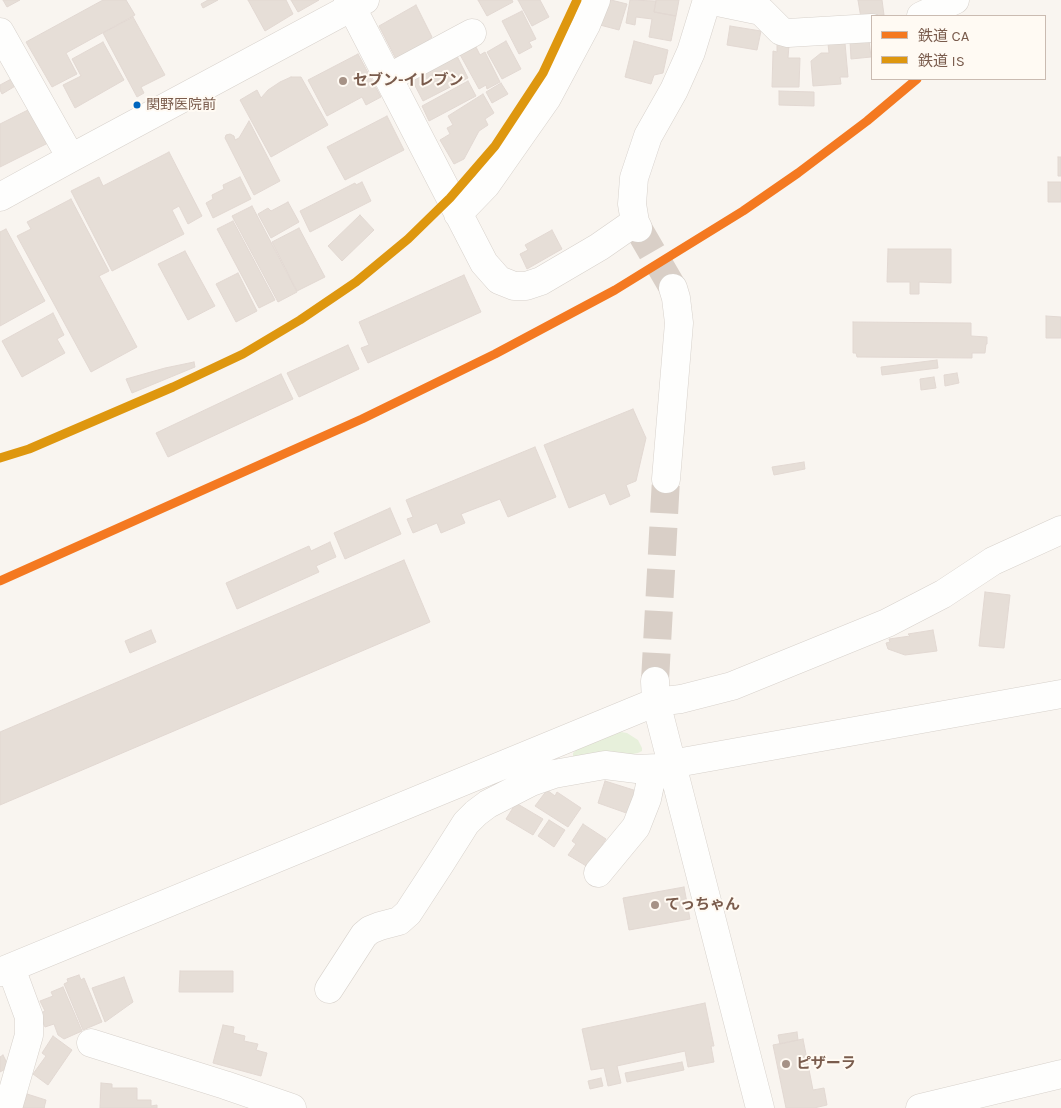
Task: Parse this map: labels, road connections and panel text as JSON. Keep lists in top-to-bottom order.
{
  "places": [
    "セブン-イレブン",
    "関野医院前",
    "てっちゃん",
    "ピザーラ"
  ],
  "lines": ["rail line IS", "rail line CA"],
  "legend": ["鉄道 CA", "鉄道 IS"]
}
